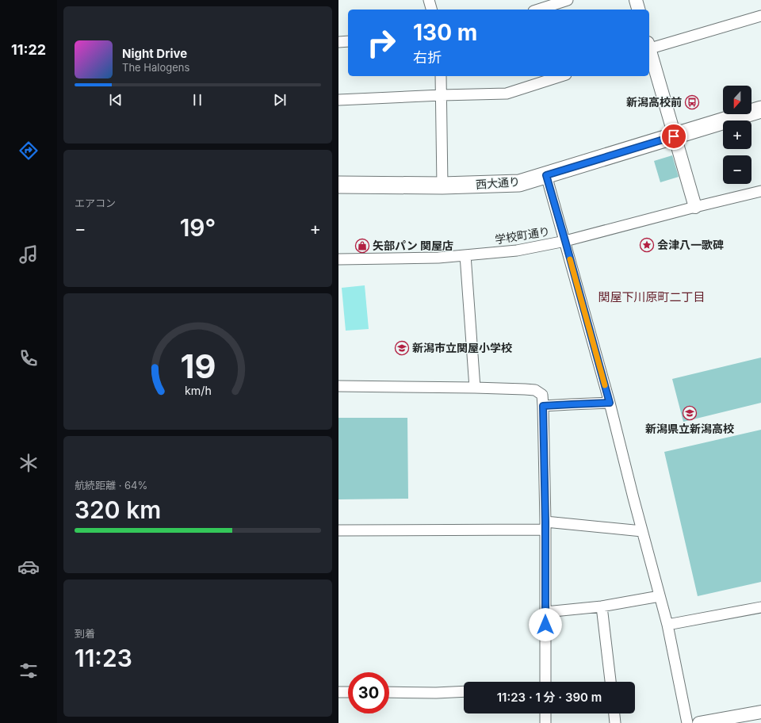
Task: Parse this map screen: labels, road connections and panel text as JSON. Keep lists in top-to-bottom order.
{
  "streets": {
    "highway": ["西大通り"],
    "street": ["学校町通り"]
  },
  "districts": ["関屋下川原町二丁目"],
  "places": {
    "bus stop": ["新潟高校前"],
    "place": ["会津八一歌碑"],
    "shop": ["矢部パン 関屋店"],
    "school or university": ["新潟市立関屋小学校", "新潟県立新潟高校"]
  },
  "north": "bottom",
  "page": {
    "tabs": "11:22",
    "turn": ["130 m", "右折"],
    "song": ["Night Drive", "The Halogens"],
    "map_buttons": ["+", "−"],
    "tile": [
      "エアコン",
      ["航続距離 · 64%", "320 km"],
      ["到着", "11:23"]
    ],
    "heat": ["−", "19°", "+"],
    "limit": "30",
    "trip": "11:23 · 1 分 · 390 m",
    "gauge": ["19", "km/h"]
  }
}
